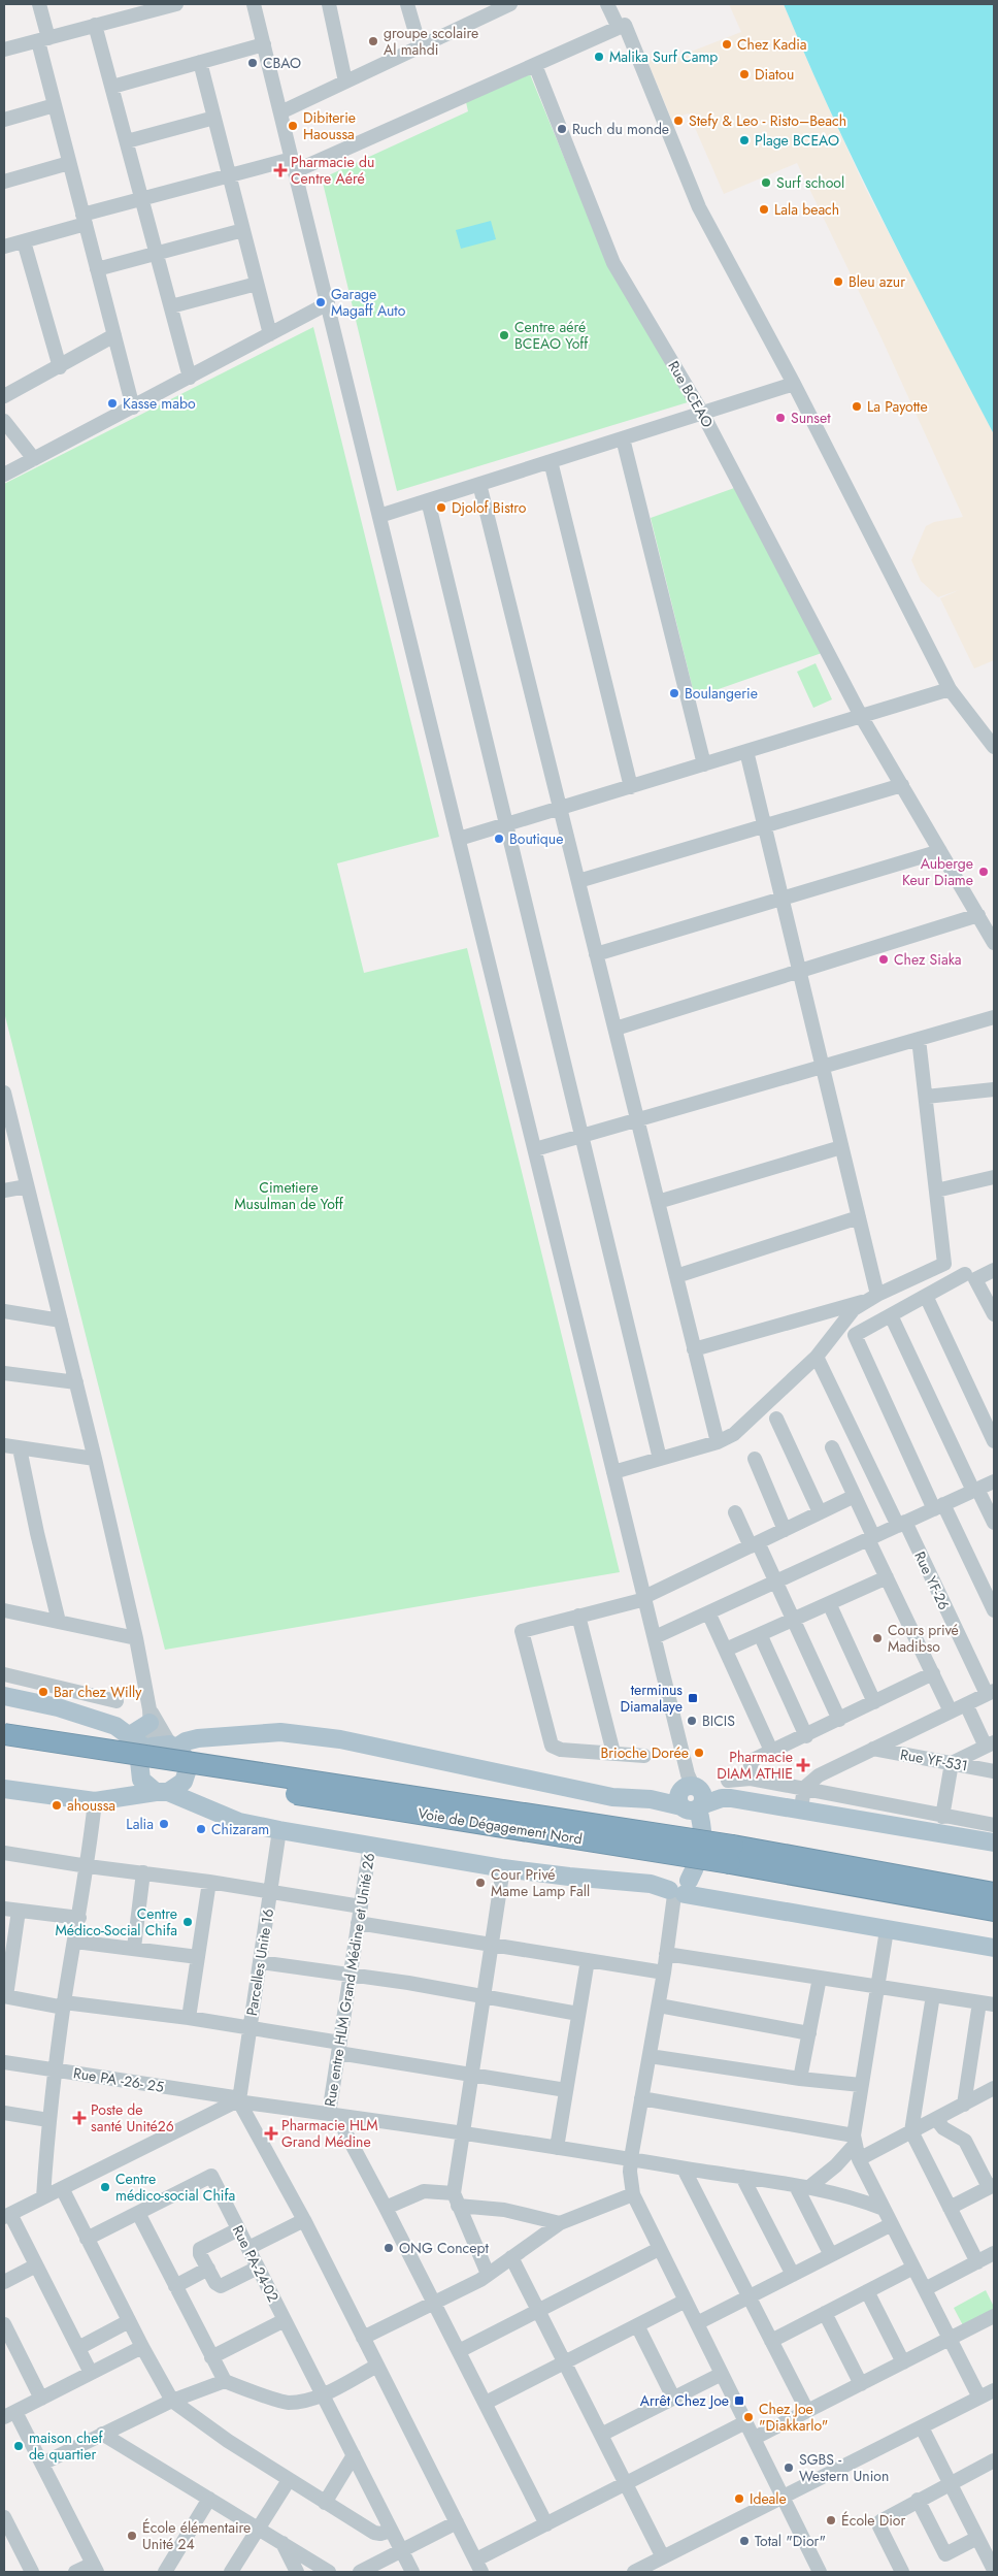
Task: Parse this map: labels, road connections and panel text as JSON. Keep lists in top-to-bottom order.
{
  "streets": {
    "highway": ["Voie de Dégagement Nord"],
    "street": [
      "Rue BCEAO",
      "Rue YF-26",
      "Rue YF-531",
      "Parcelles Unite 16",
      "Rue entre HLM Grand Médine et Unité 26",
      "Rue PA -26- 25",
      "Rue PA-24-02"
    ]
  },
  "crossings": [
    ["Parcelles Unite 16", "Rue PA -26- 25"],
    ["Rue entre HLM Grand Médine et Unité 26", "Rue PA -26- 25"]
  ],
  "parks": ["Cimetiere Musulman de Yoff"],
  "places": {
    "other": [
      "groupe scolaire Al mahdi",
      "Chez Kadia",
      "Malika Surf Camp",
      "CBAO",
      "Diatou",
      "Stefy & Leo - Risto–Beach",
      "Dibiterie Haoussa",
      "Ruch du monde",
      "Plage BCEAO",
      "Surf school",
      "Lala beach",
      "Bleu azur",
      "Garage Magaff Auto",
      "Centre aéré BCEAO Yoff",
      "Kasse mabo",
      "La Payotte",
      "Sunset",
      "Djolof Bistro",
      "Boulangerie",
      "Boutique",
      "Auberge Keur Diame",
      "Chez Siaka",
      "Cours privé Madibso",
      "Bar chez Willy",
      "BICIS",
      "Brioche Dorée",
      "ahoussa",
      "Lalia",
      "Chizaram",
      "Cour Privé Mame Lamp Fall",
      "Centre Médico-Social Chifa",
      "Centre médico-social Chifa",
      "ONG Concept",
      "Chez Joe \"Diakkarlo\"",
      "maison chef de quartier",
      "SGBS - Western Union",
      "Ideale",
      "École Dior",
      "École élémentaire Unité 24",
      "Total \"Dior\""
    ],
    "health": [
      "Pharmacie du Centre Aéré",
      "Pharmacie DIAM ATHIE",
      "Poste de santé Unité26",
      "Pharmacie HLM Grand Médine"
    ],
    "transit": ["terminus Diamalaye", "Arrêt Chez Joe"]
  }
}
